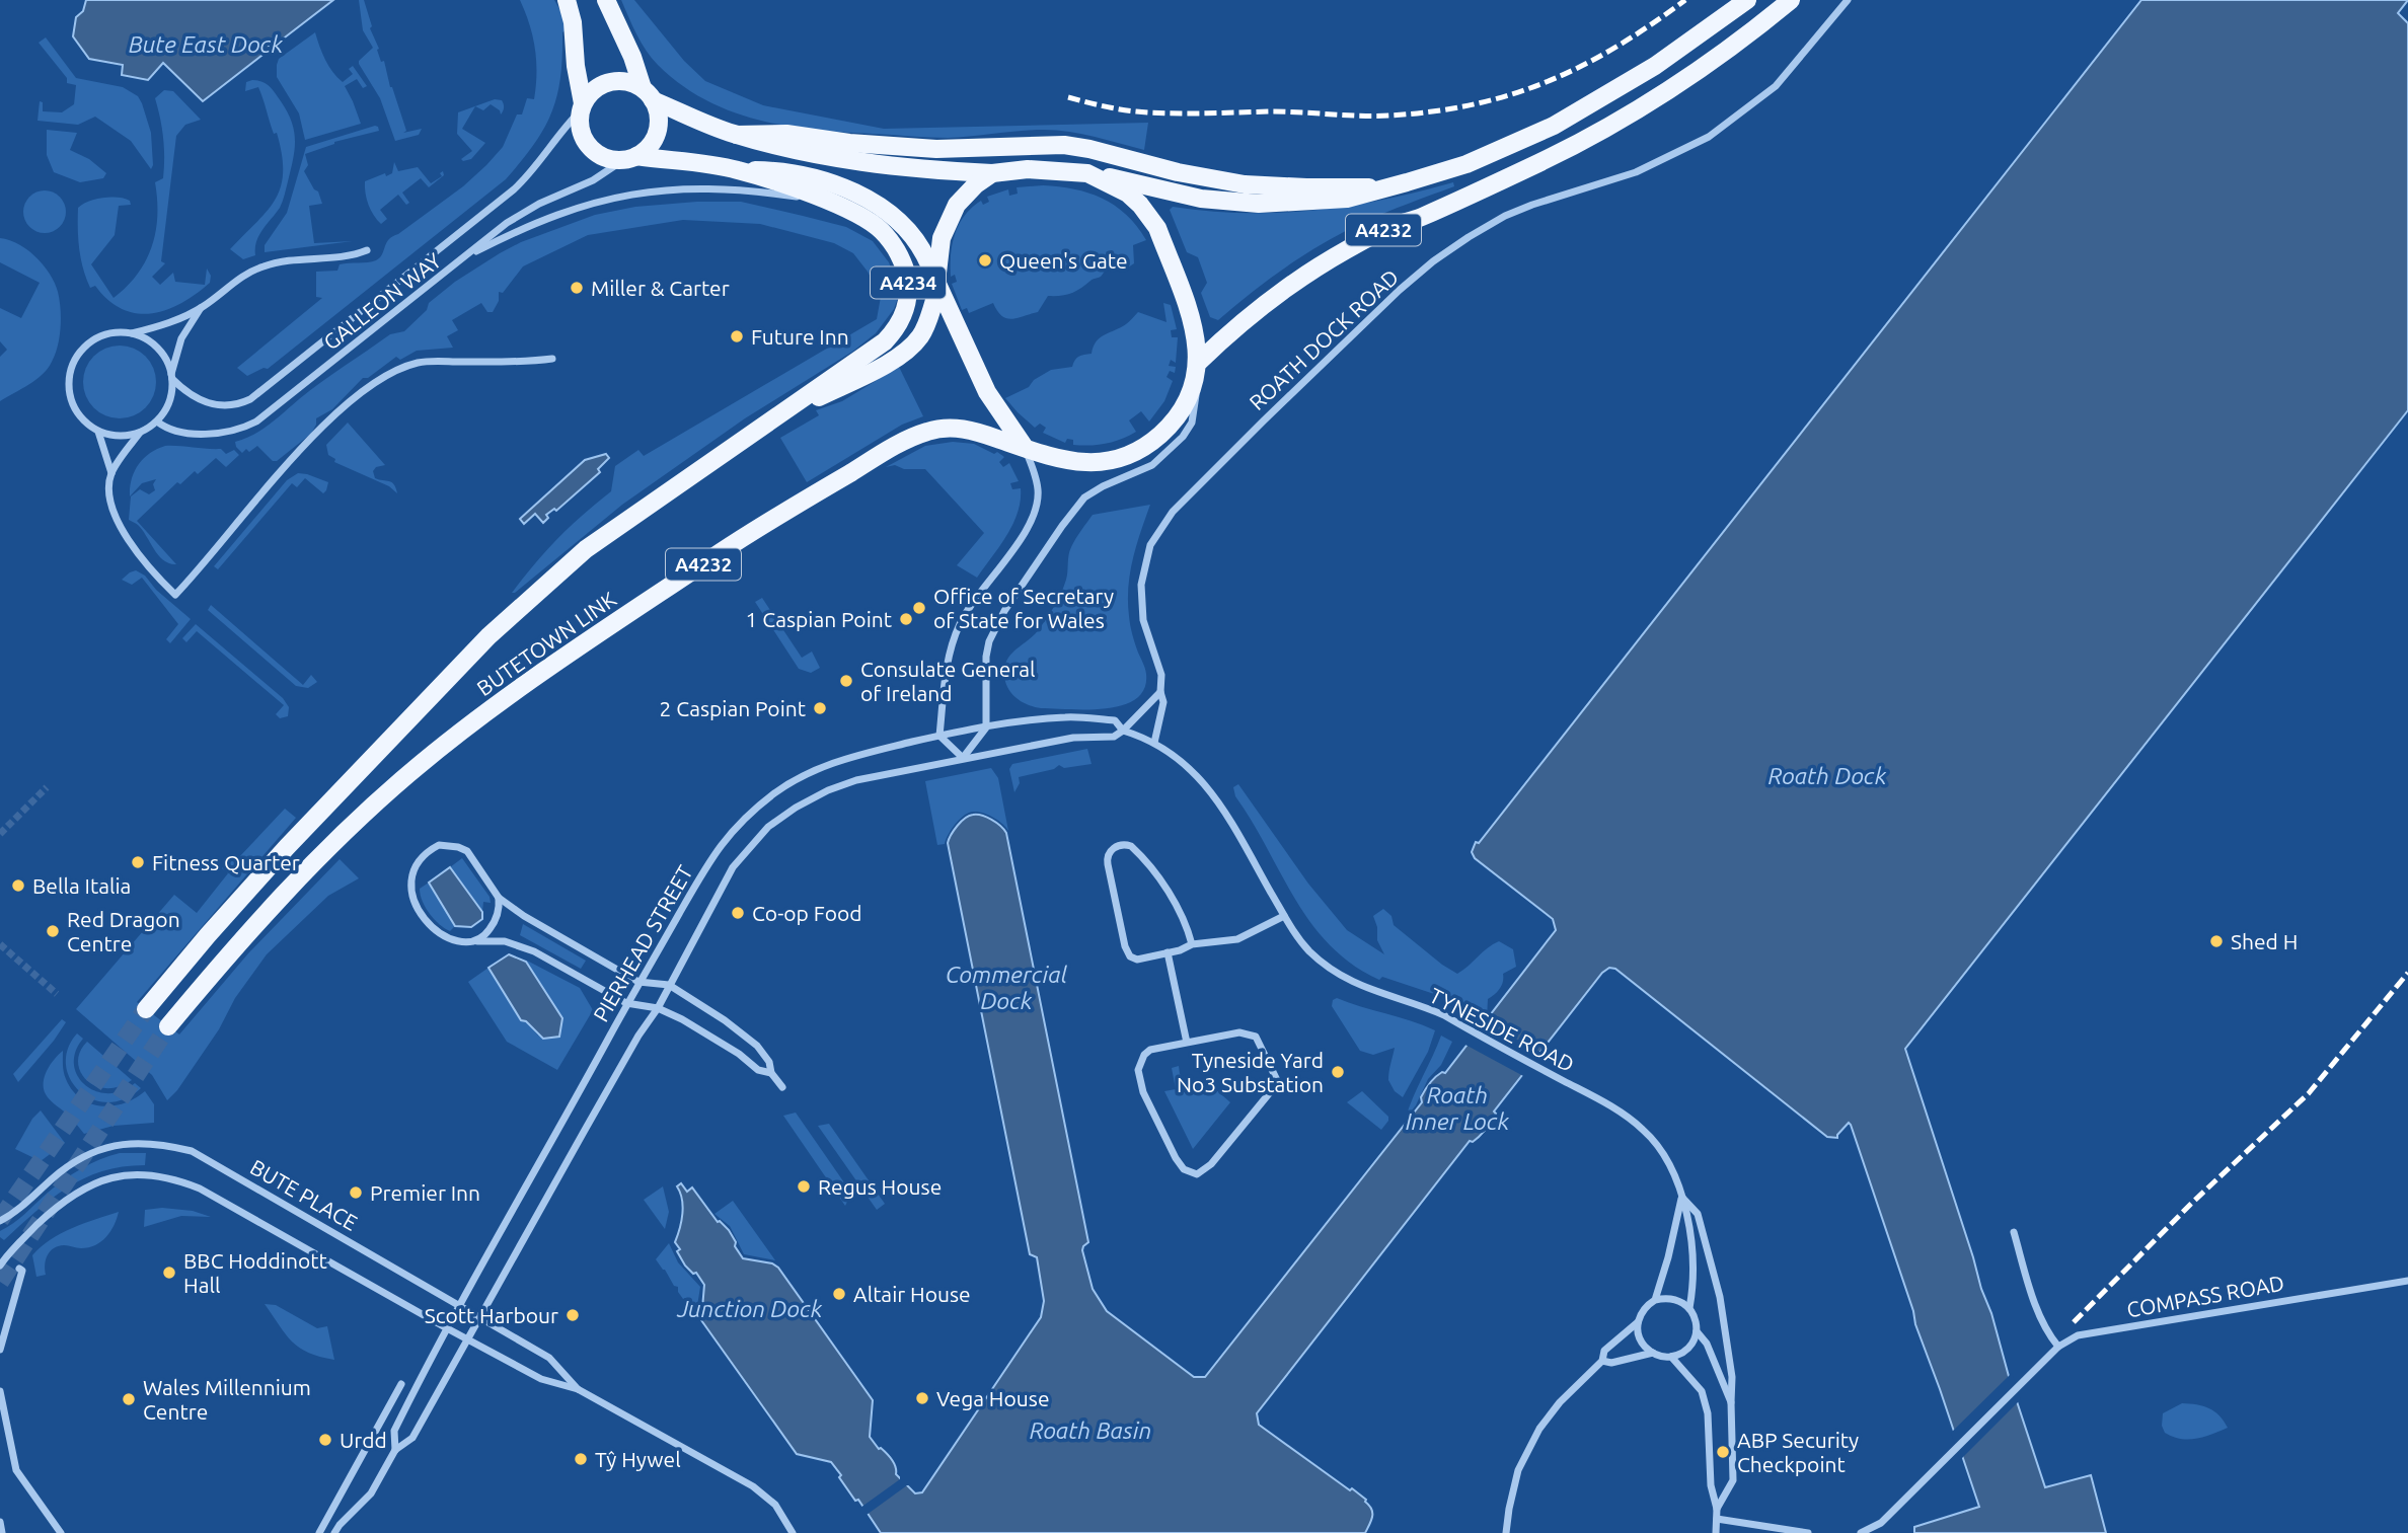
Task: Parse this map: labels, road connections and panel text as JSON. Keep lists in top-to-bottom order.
{
  "streets": {
    "main road": ["A4232", "A4234", "BUTETOWN LINK"],
    "street": [
      "GALLEON WAY",
      "ROATH DOCK ROAD",
      "PIERHEAD STREET",
      "TYNESIDE ROAD",
      "BUTE PLACE",
      "COMPASS ROAD"
    ]
  },
  "crossings": [
    ["A4232", "BUTETOWN LINK"],
    ["A4234", "GALLEON WAY"],
    ["A4234", "BUTETOWN LINK"],
    ["ROATH DOCK ROAD", "TYNESIDE ROAD"],
    ["PIERHEAD STREET", "TYNESIDE ROAD"],
    ["PIERHEAD STREET", "BUTE PLACE"]
  ],
  "water": [
    "Bute East Dock",
    "Roath Dock",
    "Commercial Dock",
    "Roath Inner Lock",
    "Junction Dock",
    "Roath Basin"
  ],
  "places": [
    "Queen's Gate",
    "Miller & Carter",
    "Future Inn",
    "Office of Secretary of State for Wales",
    "1 Caspian Point",
    "Consulate General of Ireland",
    "2 Caspian Point",
    "Fitness Quarter",
    "Bella Italia",
    "Co-op Food",
    "Red Dragon Centre",
    "Shed H",
    "Tyneside Yard No3 Substation",
    "Regus House",
    "Premier Inn",
    "BBC Hoddinott Hall",
    "Altair House",
    "Scott Harbour",
    "Vega House",
    "Wales Millennium Centre",
    "Urdd",
    "ABP Security Checkpoint",
    "Tŷ Hywel"
  ]
}
